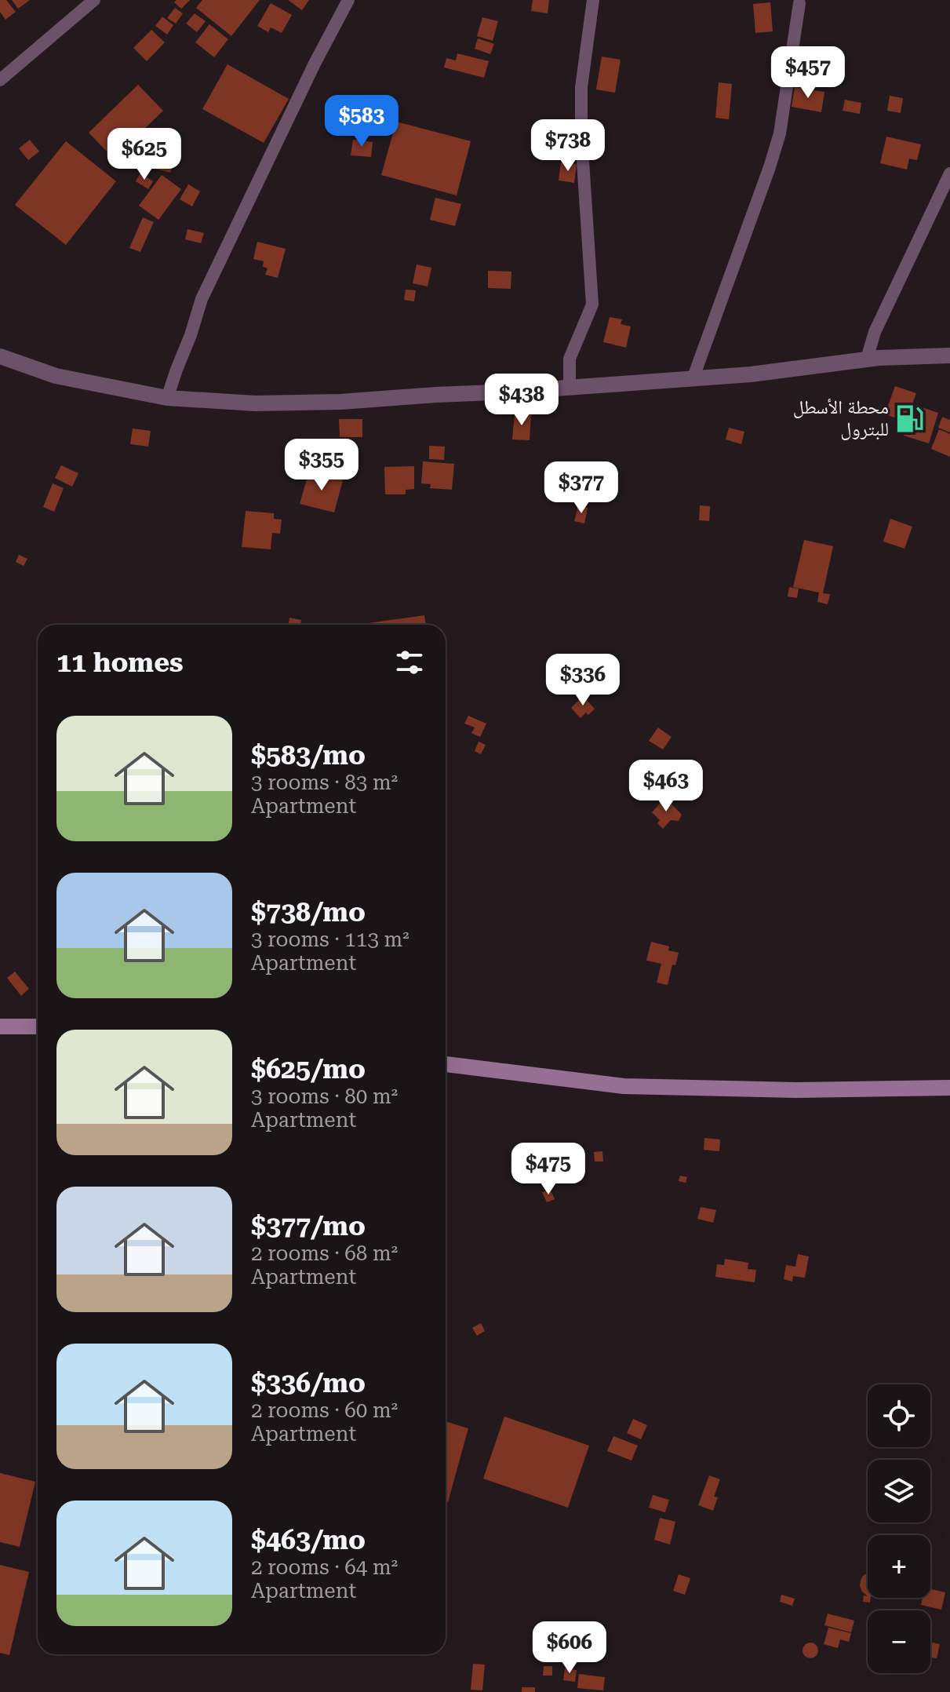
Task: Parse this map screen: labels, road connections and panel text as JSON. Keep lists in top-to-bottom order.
{
  "places": {
    "fuel station": ["محطة الأسطل للبترول"]
  },
  "page": {
    "price": [
      "$457",
      "$583",
      "$738",
      "$625",
      "$438",
      "$355",
      "$377",
      "$336",
      "$463",
      "$475",
      "$606"
    ],
    "heading": "11 homes",
    "list": [
      {
        "name": "$583/mo",
        "note": "3 rooms · 83 m² · Apartment"
      },
      {
        "name": "$738/mo",
        "note": "3 rooms · 113 m² · Apartment"
      },
      {
        "name": "$625/mo",
        "note": "3 rooms · 80 m² · Apartment"
      },
      {
        "name": "$377/mo",
        "note": "2 rooms · 68 m² · Apartment"
      },
      {
        "name": "$336/mo",
        "note": "2 rooms · 60 m² · Apartment"
      },
      {
        "name": "$463/mo",
        "note": "2 rooms · 64 m² · Apartment"
      }
    ],
    "map_buttons": ["+", "−"]
  }
}
